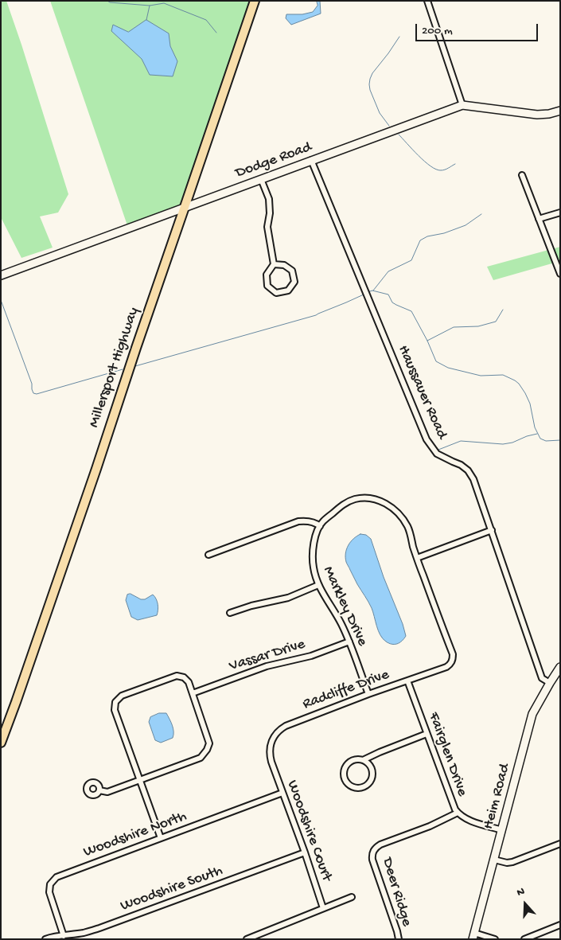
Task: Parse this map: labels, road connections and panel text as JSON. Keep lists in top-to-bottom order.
{
  "streets": {
    "main road": ["Millersport Highway"],
    "street": [
      "Dodge Road",
      "Haussauer Road",
      "Markley Drive",
      "Vassar Drive",
      "Radcliffe Drive",
      "Fairglen Drive",
      "Heim Road",
      "Woodshire Court",
      "Woodshire North",
      "Woodshire South",
      "Deer Ridge"
    ]
  },
  "crossings": [
    ["Dodge Road", "Millersport Highway"],
    ["Dodge Road", "Haussauer Road"],
    ["Haussauer Road", "Heim Road"],
    ["Markley Drive", "Vassar Drive"],
    ["Markley Drive", "Radcliffe Drive"],
    ["Radcliffe Drive", "Fairglen Drive"],
    ["Radcliffe Drive", "Woodshire Court"],
    ["Fairglen Drive", "Heim Road"],
    ["Fairglen Drive", "Deer Ridge"],
    ["Woodshire Court", "Woodshire North"],
    ["Woodshire Court", "Woodshire South"],
    ["Woodshire North", "Woodshire South"]
  ],
  "scale_bar": "200 m",
  "north": "top"
}
